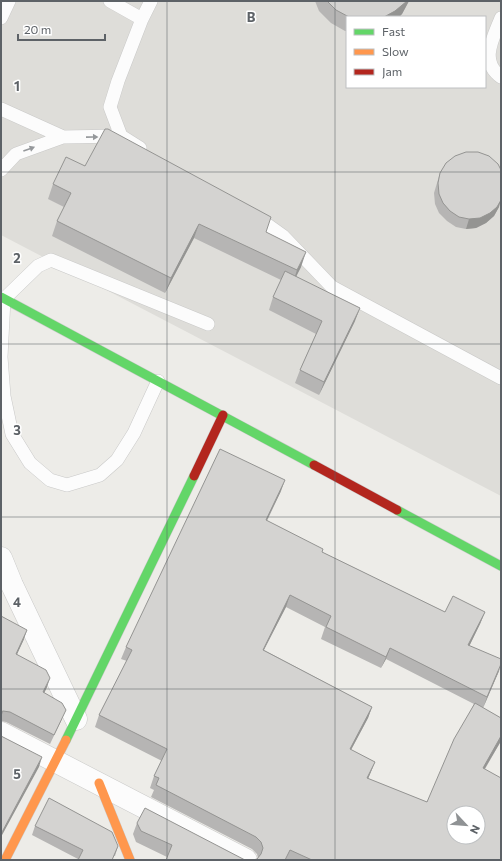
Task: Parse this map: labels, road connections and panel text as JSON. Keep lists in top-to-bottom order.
{
  "legend": ["Fast", "Slow", "Jam"],
  "scale_bar": "20 m",
  "north": "bottom right",
  "grid": {
    "columns": ["B"],
    "rows": [
      "1",
      "2",
      "3",
      "4",
      "5"
    ]
  }
}
